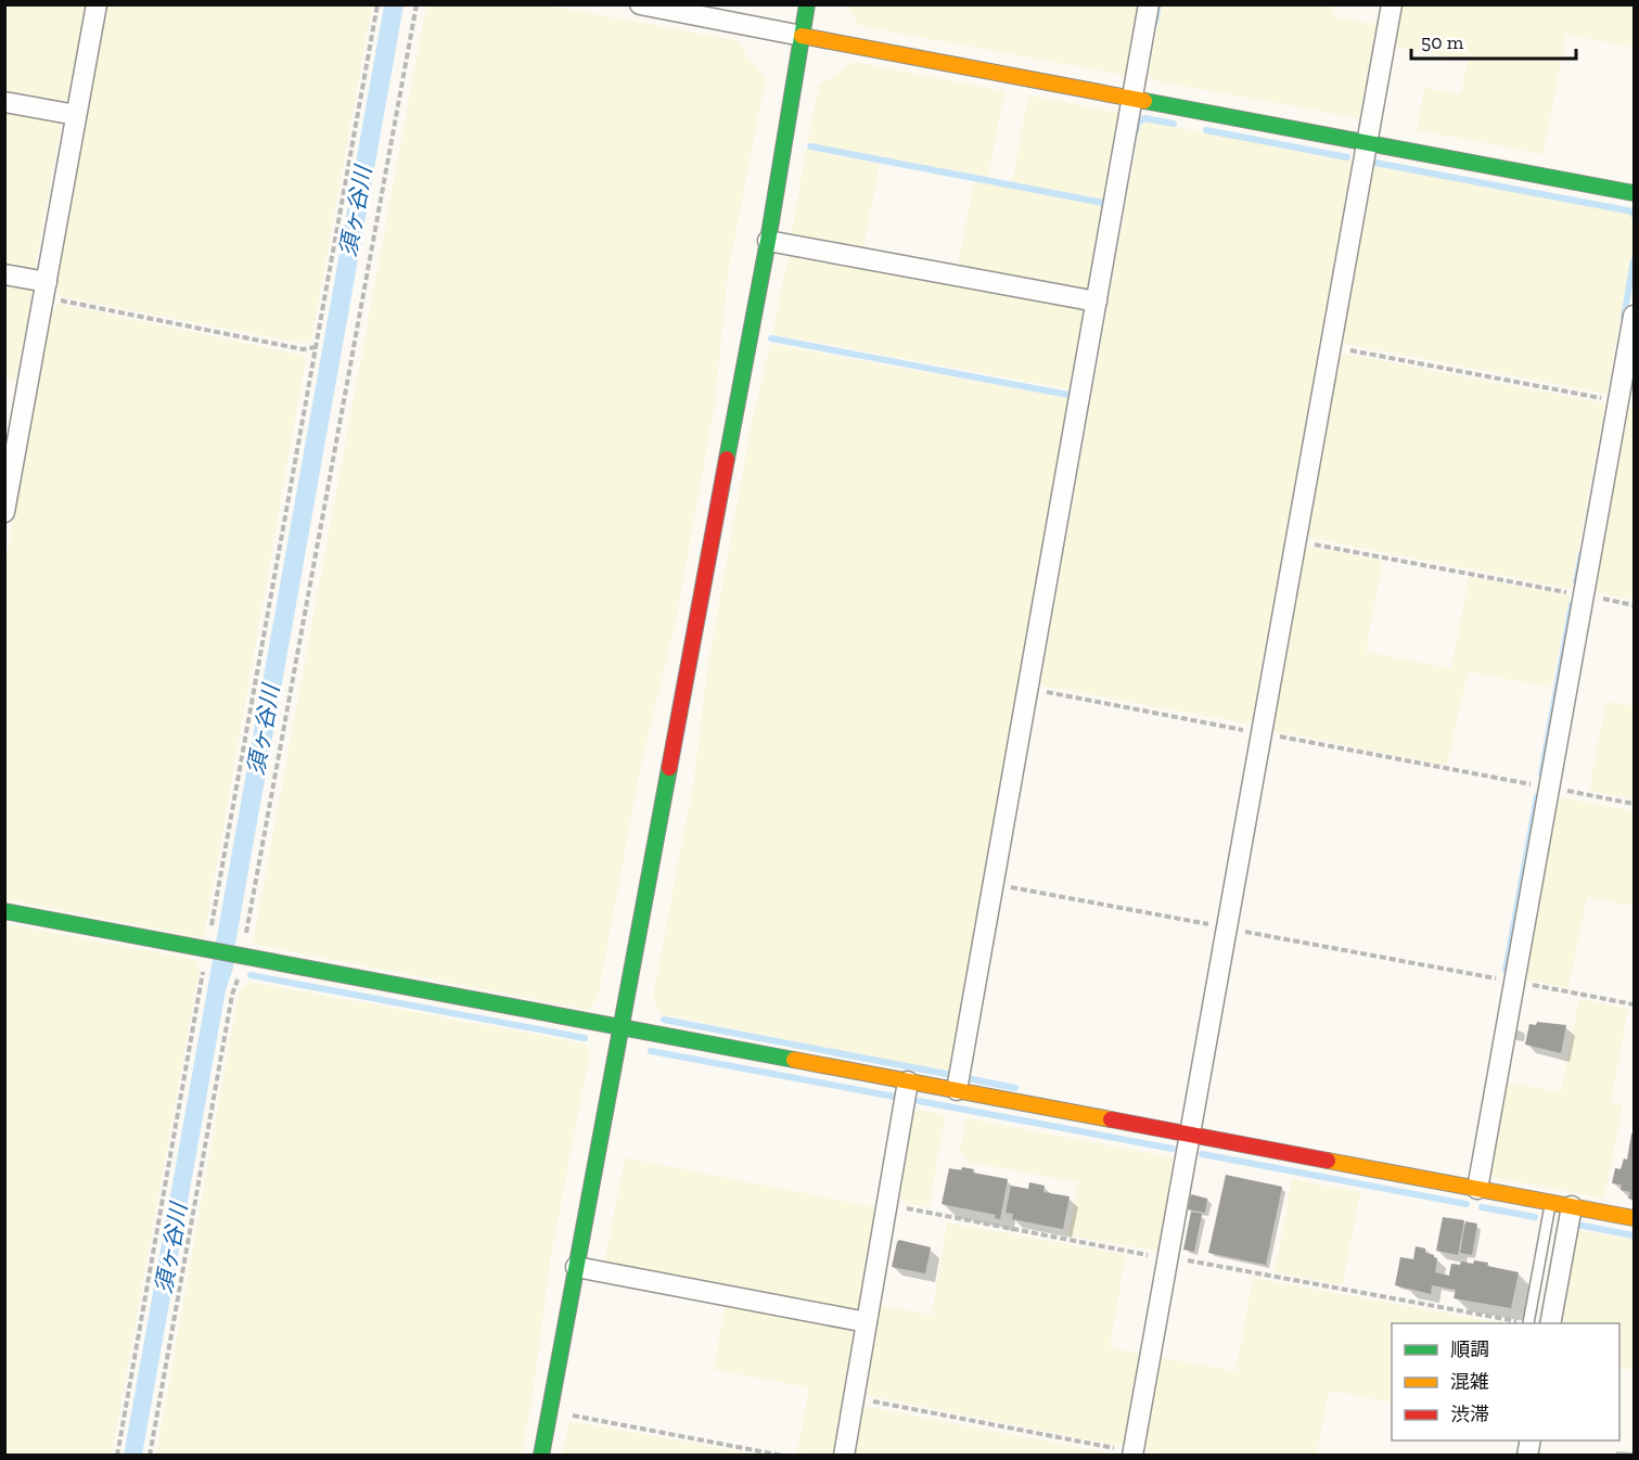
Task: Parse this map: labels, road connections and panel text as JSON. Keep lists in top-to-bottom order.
{
  "water": ["須ヶ谷川"],
  "legend": ["順調", "混雑", "渋滞"],
  "scale_bar": "50 m"
}
